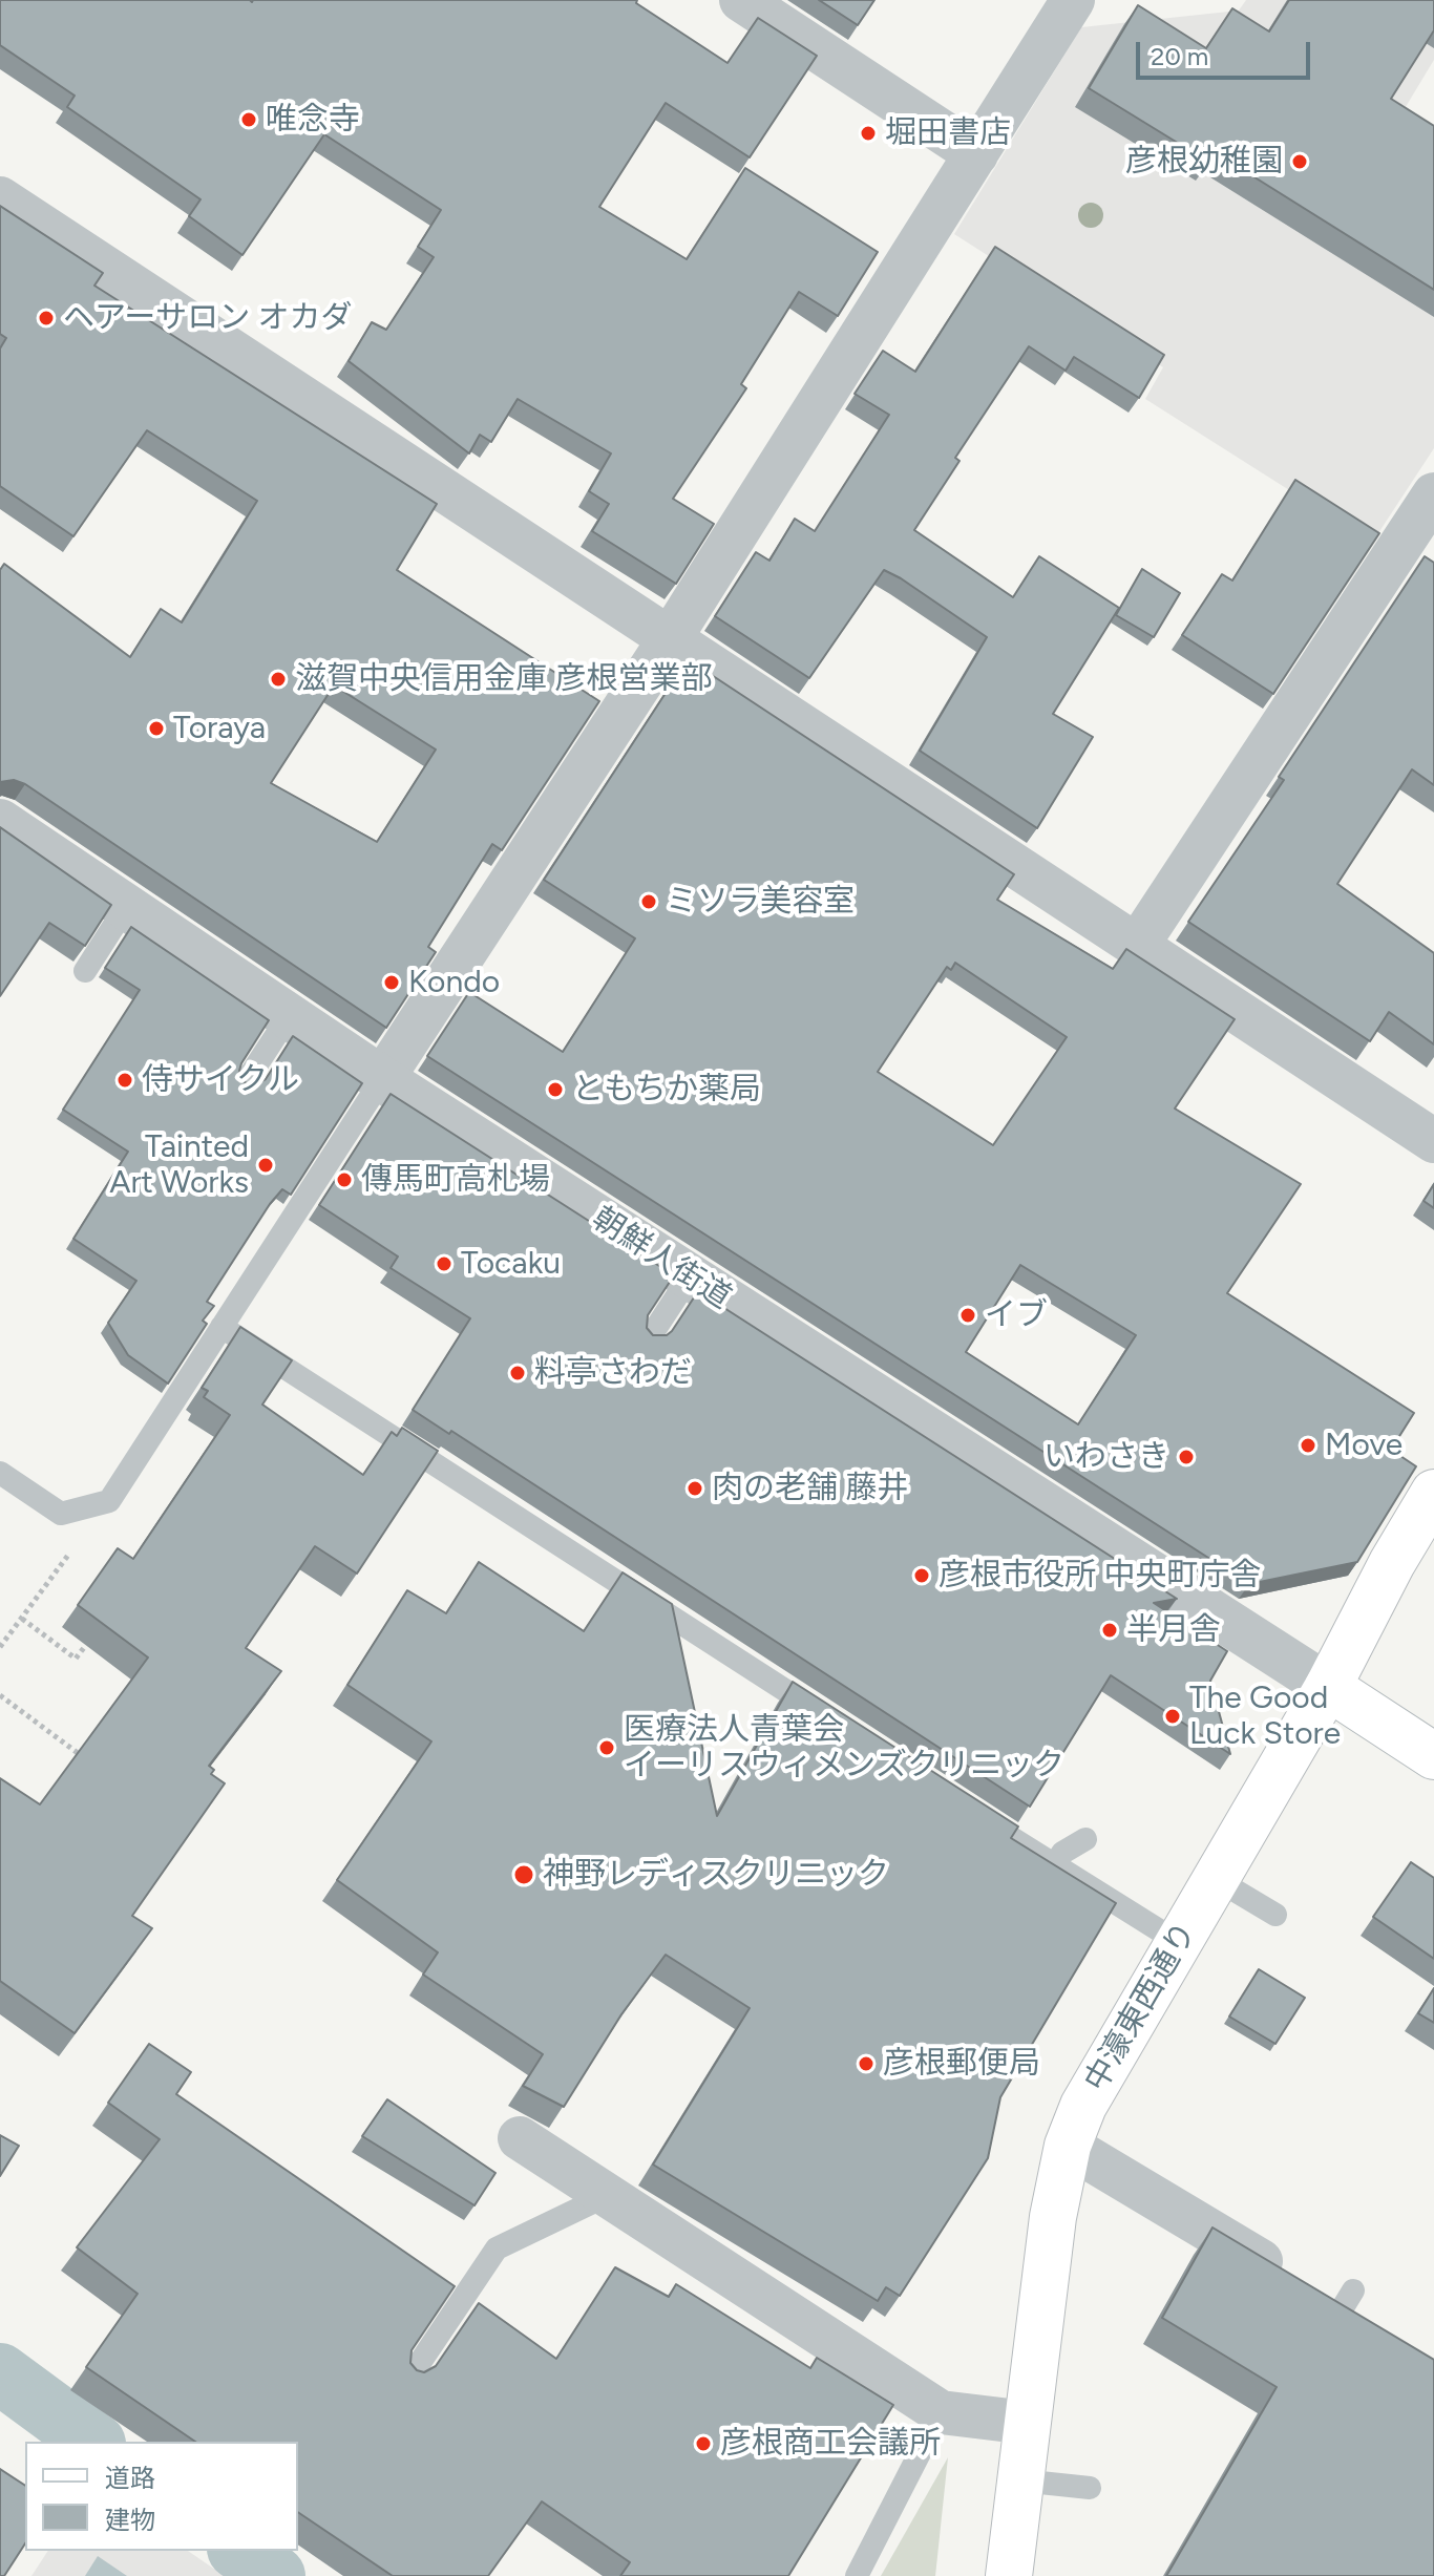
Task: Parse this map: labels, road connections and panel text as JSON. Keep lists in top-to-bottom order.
{
  "streets": {
    "main road": ["中濠東西通り"],
    "street": ["朝鮮人街道"]
  },
  "crossings": [
    ["朝鮮人街道", "中濠東西通り"]
  ],
  "places": [
    "唯念寺",
    "堀田書店",
    "彦根幼稚園",
    "ヘアーサロン オカダ",
    "滋賀中央信用金庫 彦根営業部",
    "Toraya",
    "ミソラ美容室",
    "Kondo",
    "侍サイクル",
    "ともちか薬局",
    "Tainted Art Works",
    "傳馬町高札場",
    "Tocaku",
    "イブ",
    "料亭さわだ",
    "Move",
    "いわさき",
    "肉の老舗 藤井",
    "彦根市役所 中央町庁舎",
    "半月舎",
    "The Good Luck Store",
    "医療法人青葉会 イーリスウィメンズクリニック",
    "神野レディスクリニック",
    "彦根郵便局",
    "彦根商工会議所"
  ],
  "legend": ["道路", "建物"],
  "scale_bar": "20 m"
}
